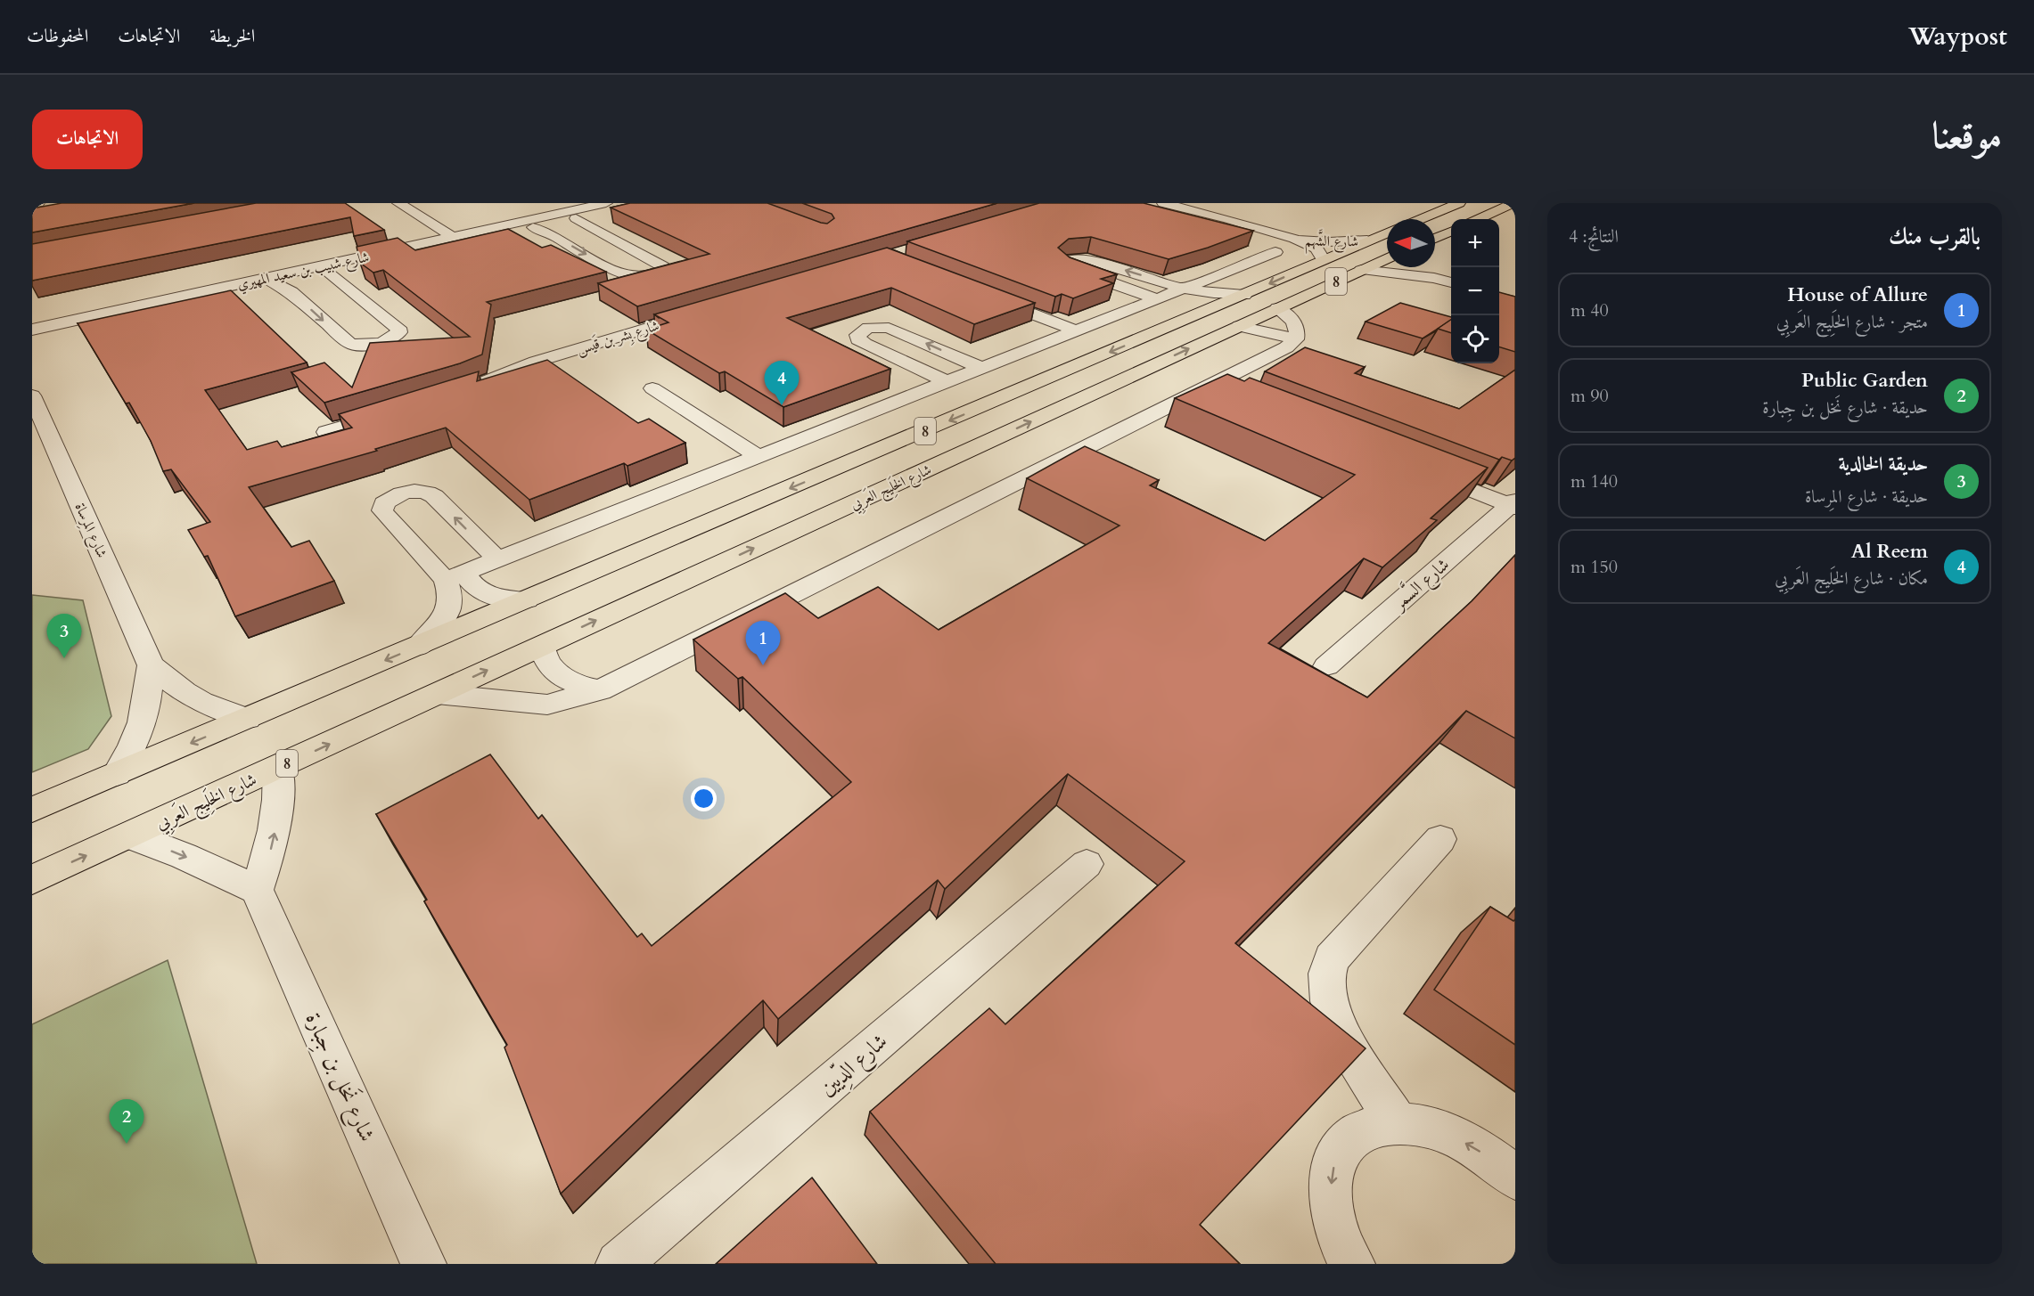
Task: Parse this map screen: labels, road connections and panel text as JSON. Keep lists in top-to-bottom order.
{
  "streets": {
    "highway": ["8", "شارع الخَلِيج العَربِي"],
    "street": [
      "شارع الشَّهم",
      "شارع شبيب بن سعيد المهيري",
      "شارع بِشر بن قَيس",
      "شارع المِرساة",
      "شارع السَّمر",
      "شارع الدِّيين",
      "شارع نَخل بن جِبارة"
    ]
  },
  "crossings": [
    ["شارع الشَّهم", "8"],
    ["8", "شارع المِرساة"]
  ],
  "north": "left",
  "page": {
    "header": "Waypost",
    "nav": ["الخريطة", "الاتجاهات", "المحفوظات"],
    "title": "موقعنا",
    "buttons": "الاتجاهات",
    "heading": ["بالقرب منك", "النتائج: 4"],
    "map_buttons": ["+", "−"],
    "list": [
      {
        "mark": "1",
        "name": "House of Allure",
        "note": "متجر · شارع الخَلِيج العَربِي",
        "value": "40 m"
      },
      {
        "mark": "2",
        "name": "Public Garden",
        "note": "حديقة · شارع نَخل بن جِبارة",
        "value": "90 m"
      },
      {
        "mark": "3",
        "name": "حديقة الخالدية",
        "note": "حديقة · شارع المِرساة",
        "value": "140 m"
      },
      {
        "mark": "4",
        "name": "Al Reem",
        "note": "مكان · شارع الخَلِيج العَربِي",
        "value": "150 m"
      }
    ],
    "pins": [
      "4",
      "3",
      "1",
      "2"
    ]
  }
}
